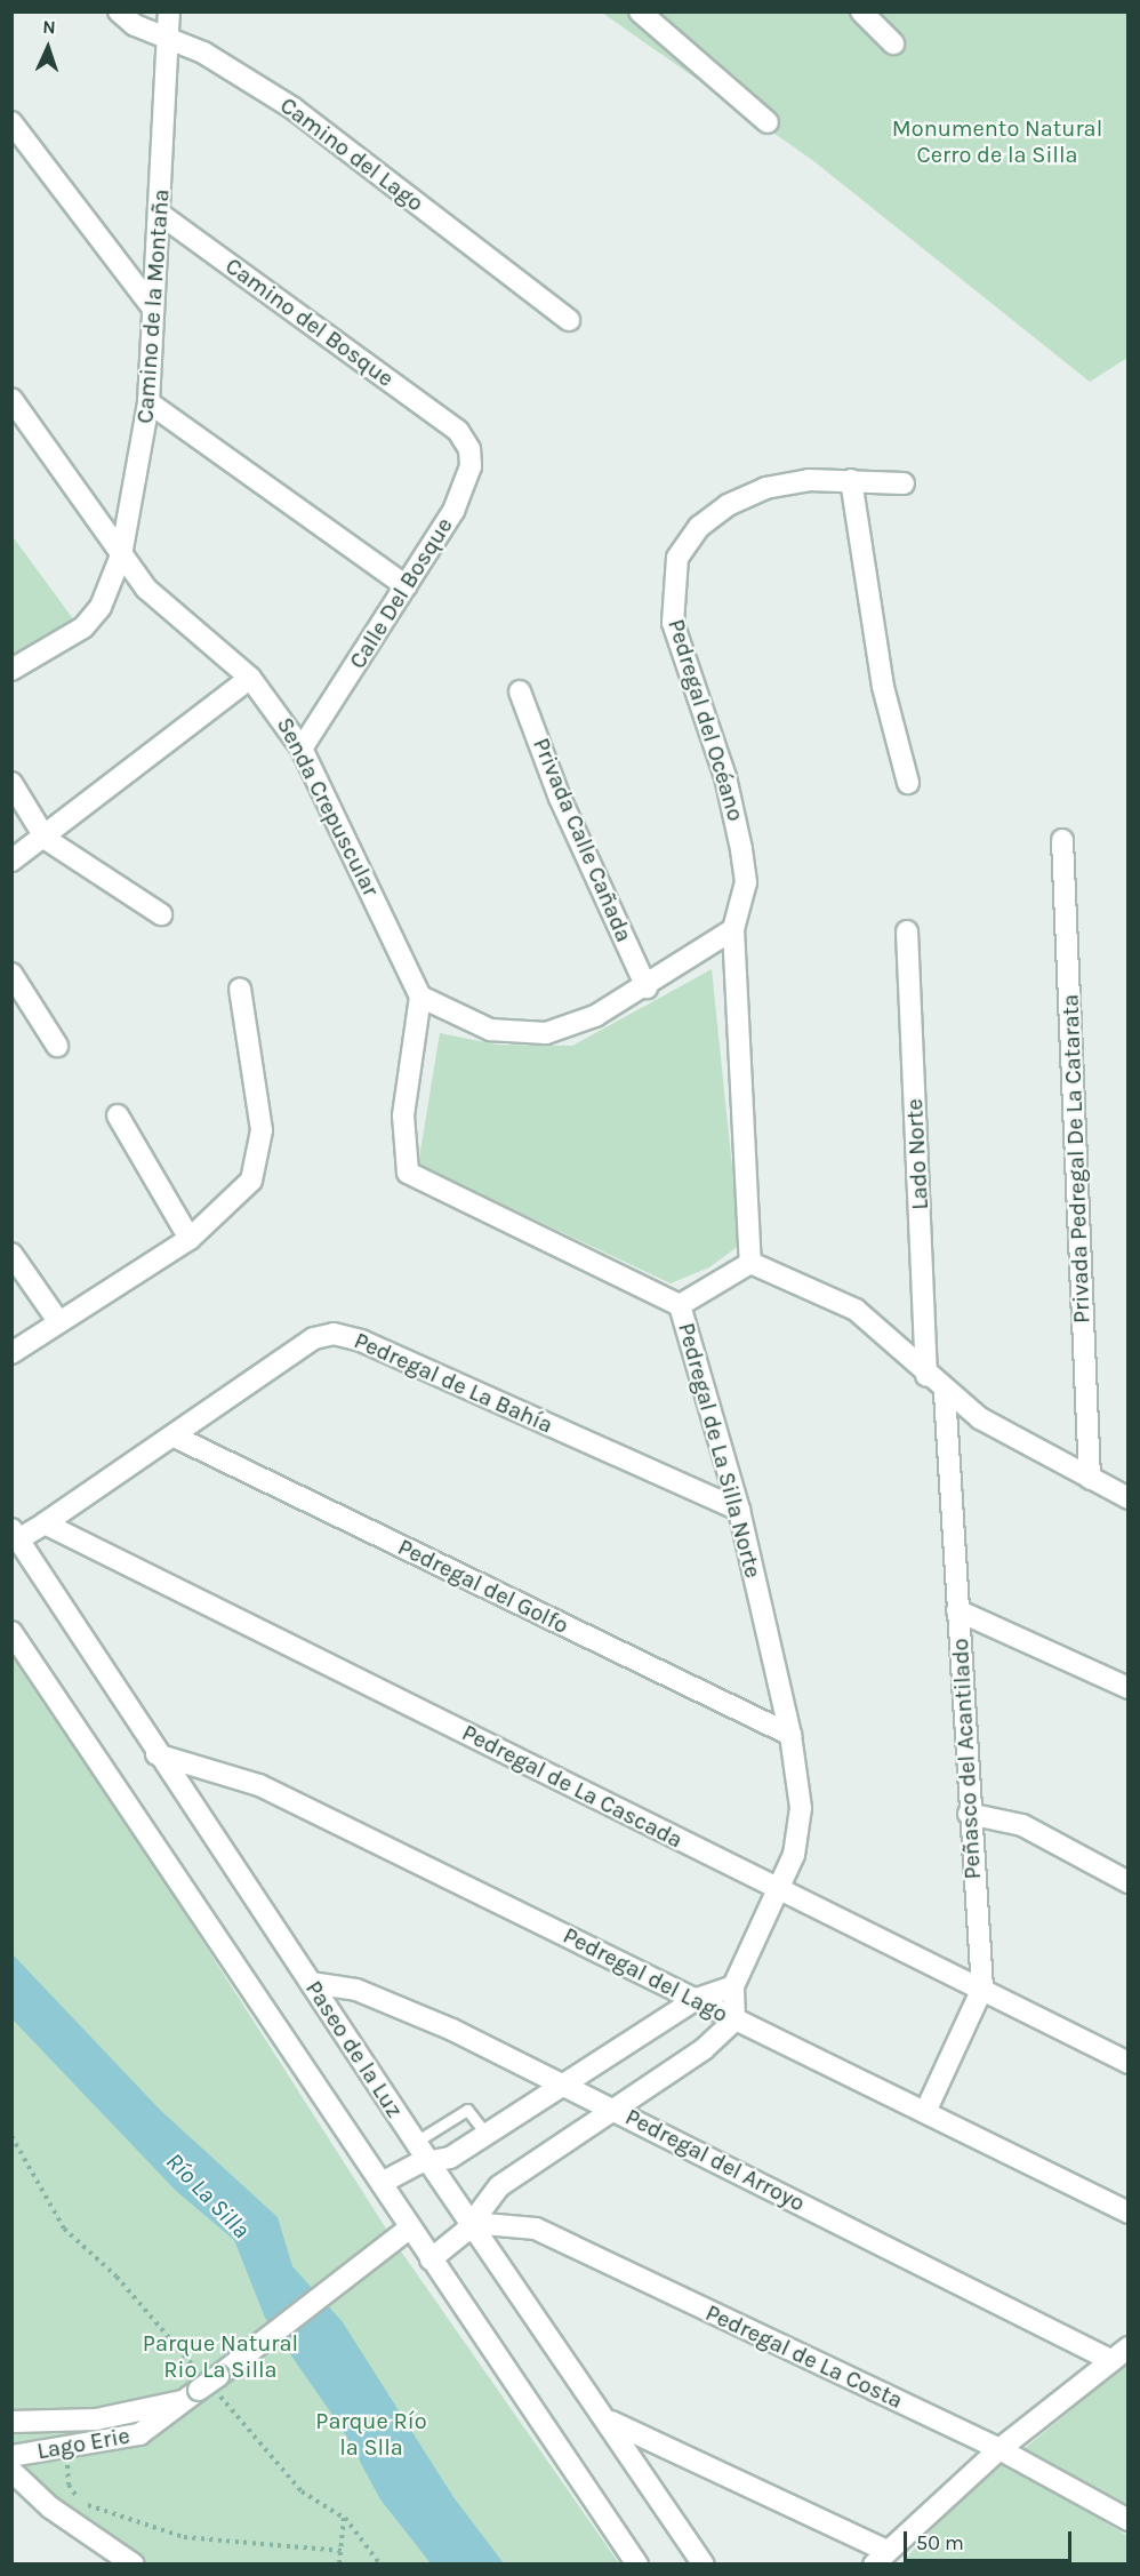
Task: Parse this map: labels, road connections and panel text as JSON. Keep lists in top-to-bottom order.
{
  "streets": {
    "street": [
      "Camino del Lago",
      "Camino de la Montaña",
      "Camino del Bosque",
      "Calle Del Bosque",
      "Pedregal del Océano",
      "Senda Crepuscular",
      "Privada Calle Cañada",
      "Lado Norte",
      "Privada Pedregal De La Catarata",
      "Pedregal de La Bahía",
      "Pedregal de La Silla Norte",
      "Pedregal del Golfo",
      "Peñasco del Acantilado",
      "Pedregal de La Cascada",
      "Pedregal del Lago",
      "Paseo de la Luz",
      "Pedregal del Arroyo",
      "Pedregal de La Costa",
      "Lago Erie"
    ]
  },
  "crossings": [
    ["Camino del Lago", "Camino de la Montaña"],
    ["Camino de la Montaña", "Camino del Bosque"],
    ["Camino de la Montaña", "Senda Crepuscular"],
    ["Camino del Bosque", "Calle Del Bosque"],
    ["Calle Del Bosque", "Senda Crepuscular"],
    ["Pedregal del Océano", "Pedregal de La Silla Norte"],
    ["Pedregal de La Bahía", "Pedregal de La Silla Norte"],
    ["Pedregal de La Bahía", "Pedregal del Golfo"],
    ["Pedregal de La Bahía", "Pedregal de La Cascada"],
    ["Pedregal de La Silla Norte", "Pedregal del Golfo"],
    ["Pedregal de La Silla Norte", "Pedregal de La Cascada"],
    ["Pedregal de La Silla Norte", "Pedregal del Lago"],
    ["Peñasco del Acantilado", "Pedregal de La Cascada"],
    ["Peñasco del Acantilado", "Pedregal del Lago"],
    ["Pedregal del Lago", "Paseo de la Luz"],
    ["Paseo de la Luz", "Pedregal del Arroyo"],
    ["Paseo de la Luz", "Pedregal de La Costa"]
  ],
  "water": ["Río La Silla"],
  "parks": ["Monumento Natural Cerro de la Silla", "Parque Natural Rio La Silla", "Parque Río la Slla"],
  "scale_bar": "50 m",
  "north": "top"
}
